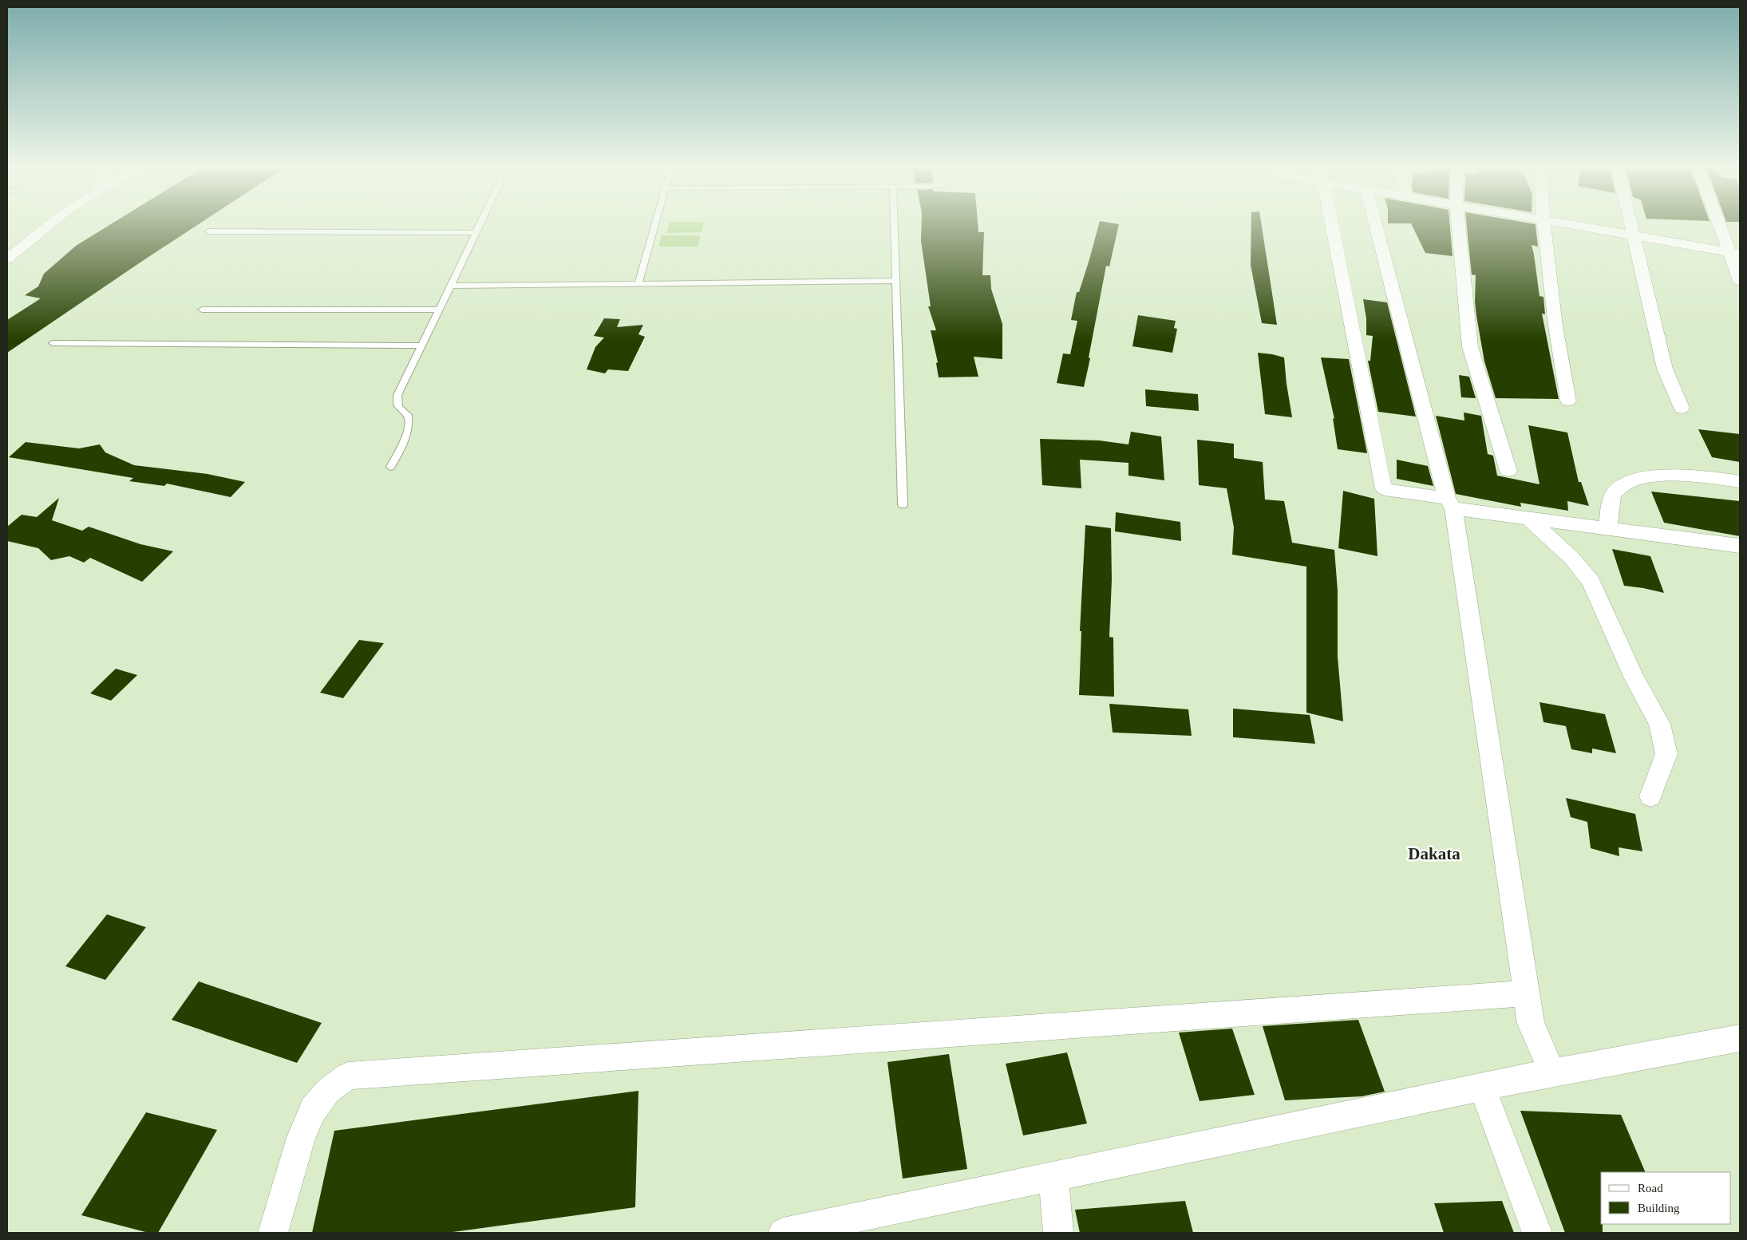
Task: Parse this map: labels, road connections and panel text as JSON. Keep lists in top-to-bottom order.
{
  "districts": ["Dakata"],
  "legend": ["Road", "Building"]
}
